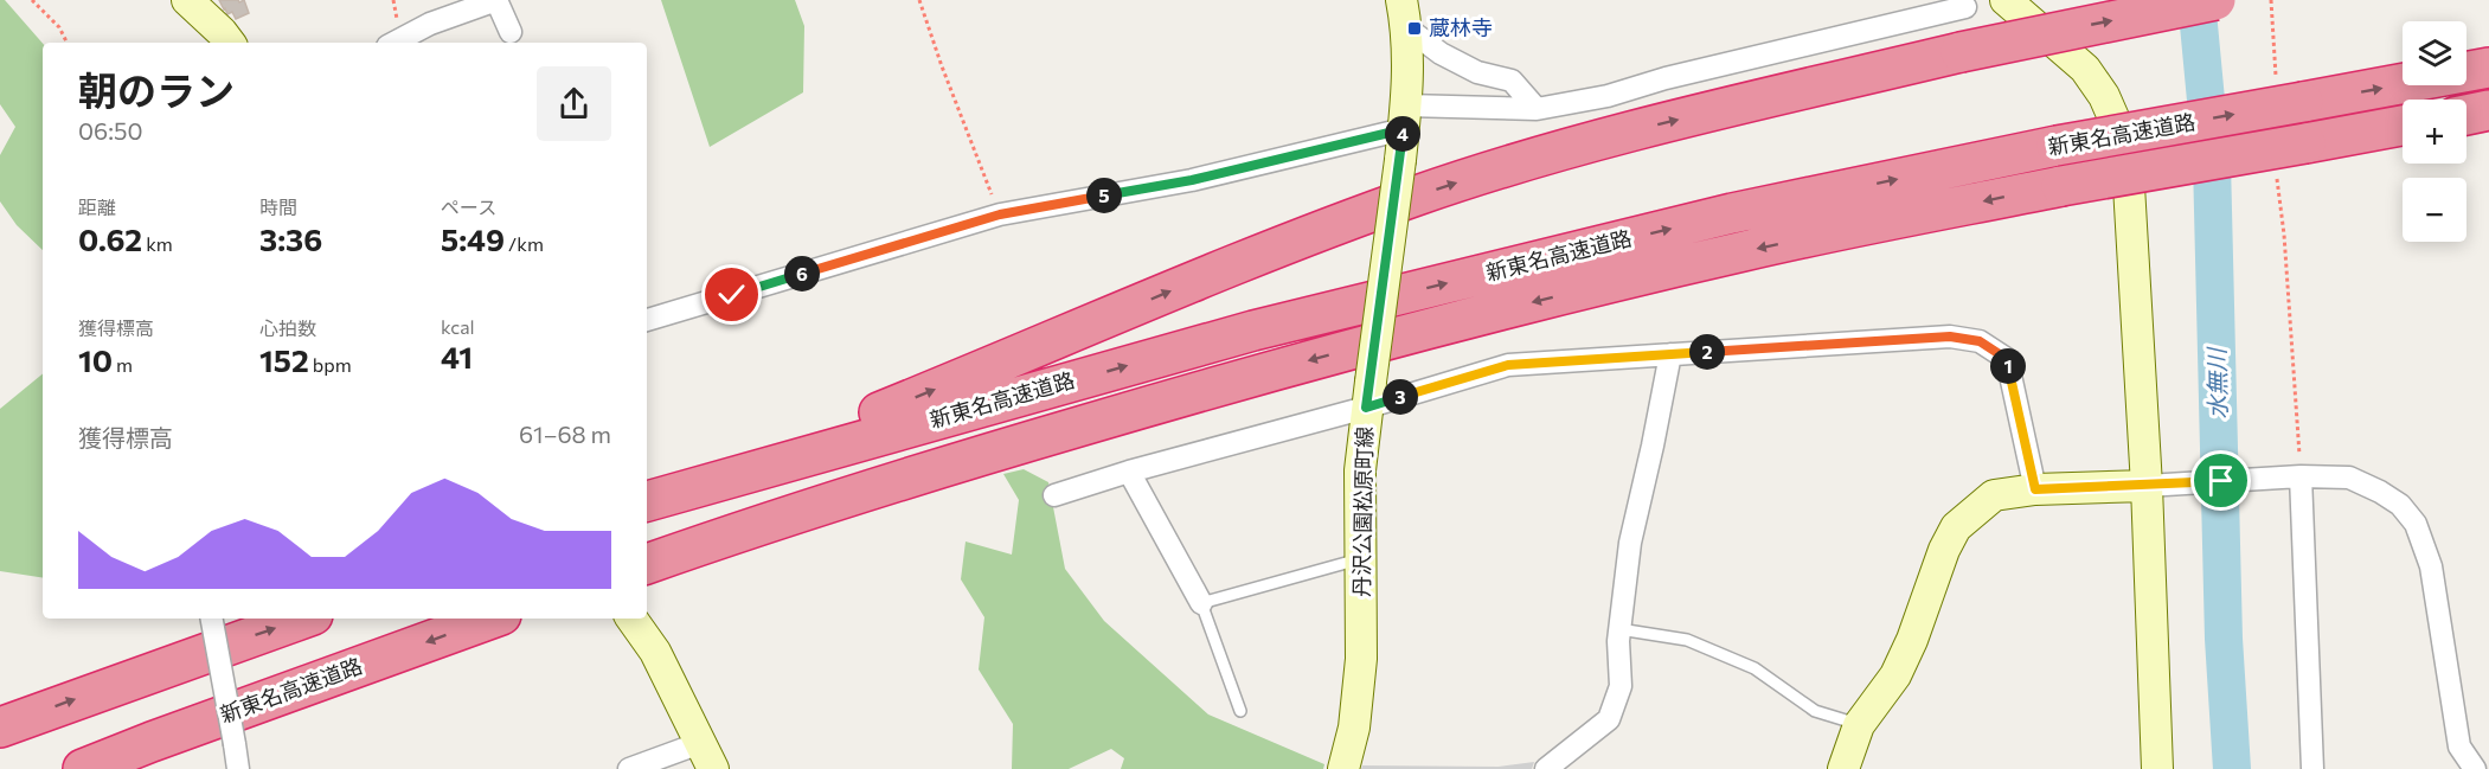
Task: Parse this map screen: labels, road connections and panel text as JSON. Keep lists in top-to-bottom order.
{
  "streets": {
    "highway": ["新東名高速道路"],
    "street": ["丹沢公園松原町線"]
  },
  "water": ["水無川"],
  "places": {
    "transit": ["蔵林寺"]
  },
  "page": {
    "map_buttons": ["+", "−"],
    "heading": ["朝のラン", "06:50"],
    "pins": [
      "4",
      "5",
      "6",
      "2",
      "1",
      "3"
    ],
    "stats": [
      ["距離", "0.62 km"],
      ["時間", "3:36"],
      ["ペース", "5:49 /km"],
      ["獲得標高", "10 m"],
      ["心拍数", "152 bpm"],
      ["kcal", "41"]
    ],
    "chart": ["獲得標高", "61–68 m"]
  }
}
